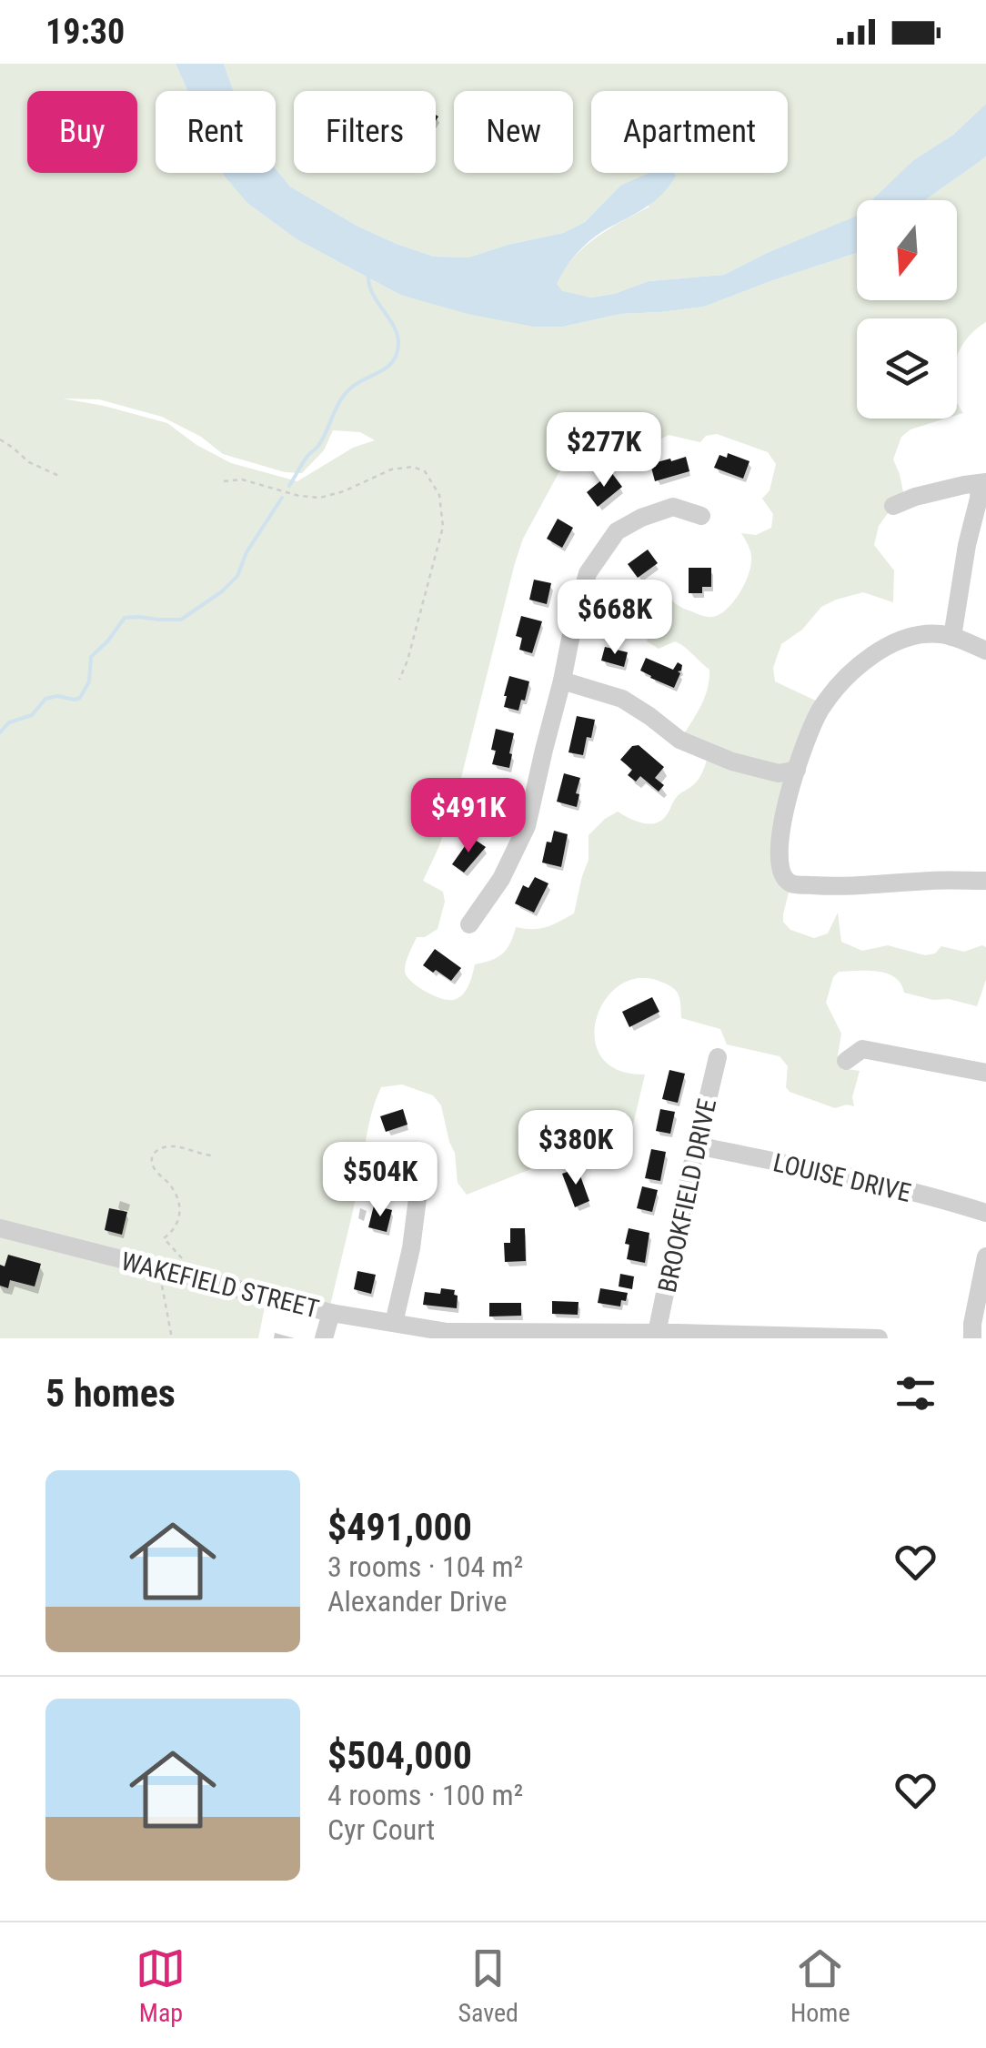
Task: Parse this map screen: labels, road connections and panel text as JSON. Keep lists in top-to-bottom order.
{
  "streets": {
    "street": ["LOUISE DRIVE", "BROOKFIELD DRIVE", "WAKEFIELD STREET"]
  },
  "crossings": [
    ["LOUISE DRIVE", "BROOKFIELD DRIVE"],
    ["BROOKFIELD DRIVE", "WAKEFIELD STREET"]
  ],
  "north": "bottom",
  "page": {
    "status": "19:30",
    "chip": [
      "Buy",
      "Rent",
      "Filters",
      "New",
      "Apartment"
    ],
    "price": [
      "$277K",
      "$668K",
      "$491K",
      "$380K",
      "$504K"
    ],
    "heading": "5 homes",
    "list": [
      {
        "name": "$491,000",
        "note": "3 rooms · 104 m² · Alexander Drive"
      },
      {
        "name": "$504,000",
        "note": "4 rooms · 100 m² · Cyr Court"
      }
    ],
    "tabs": ["Map", "Saved", "Home"]
  }
}
